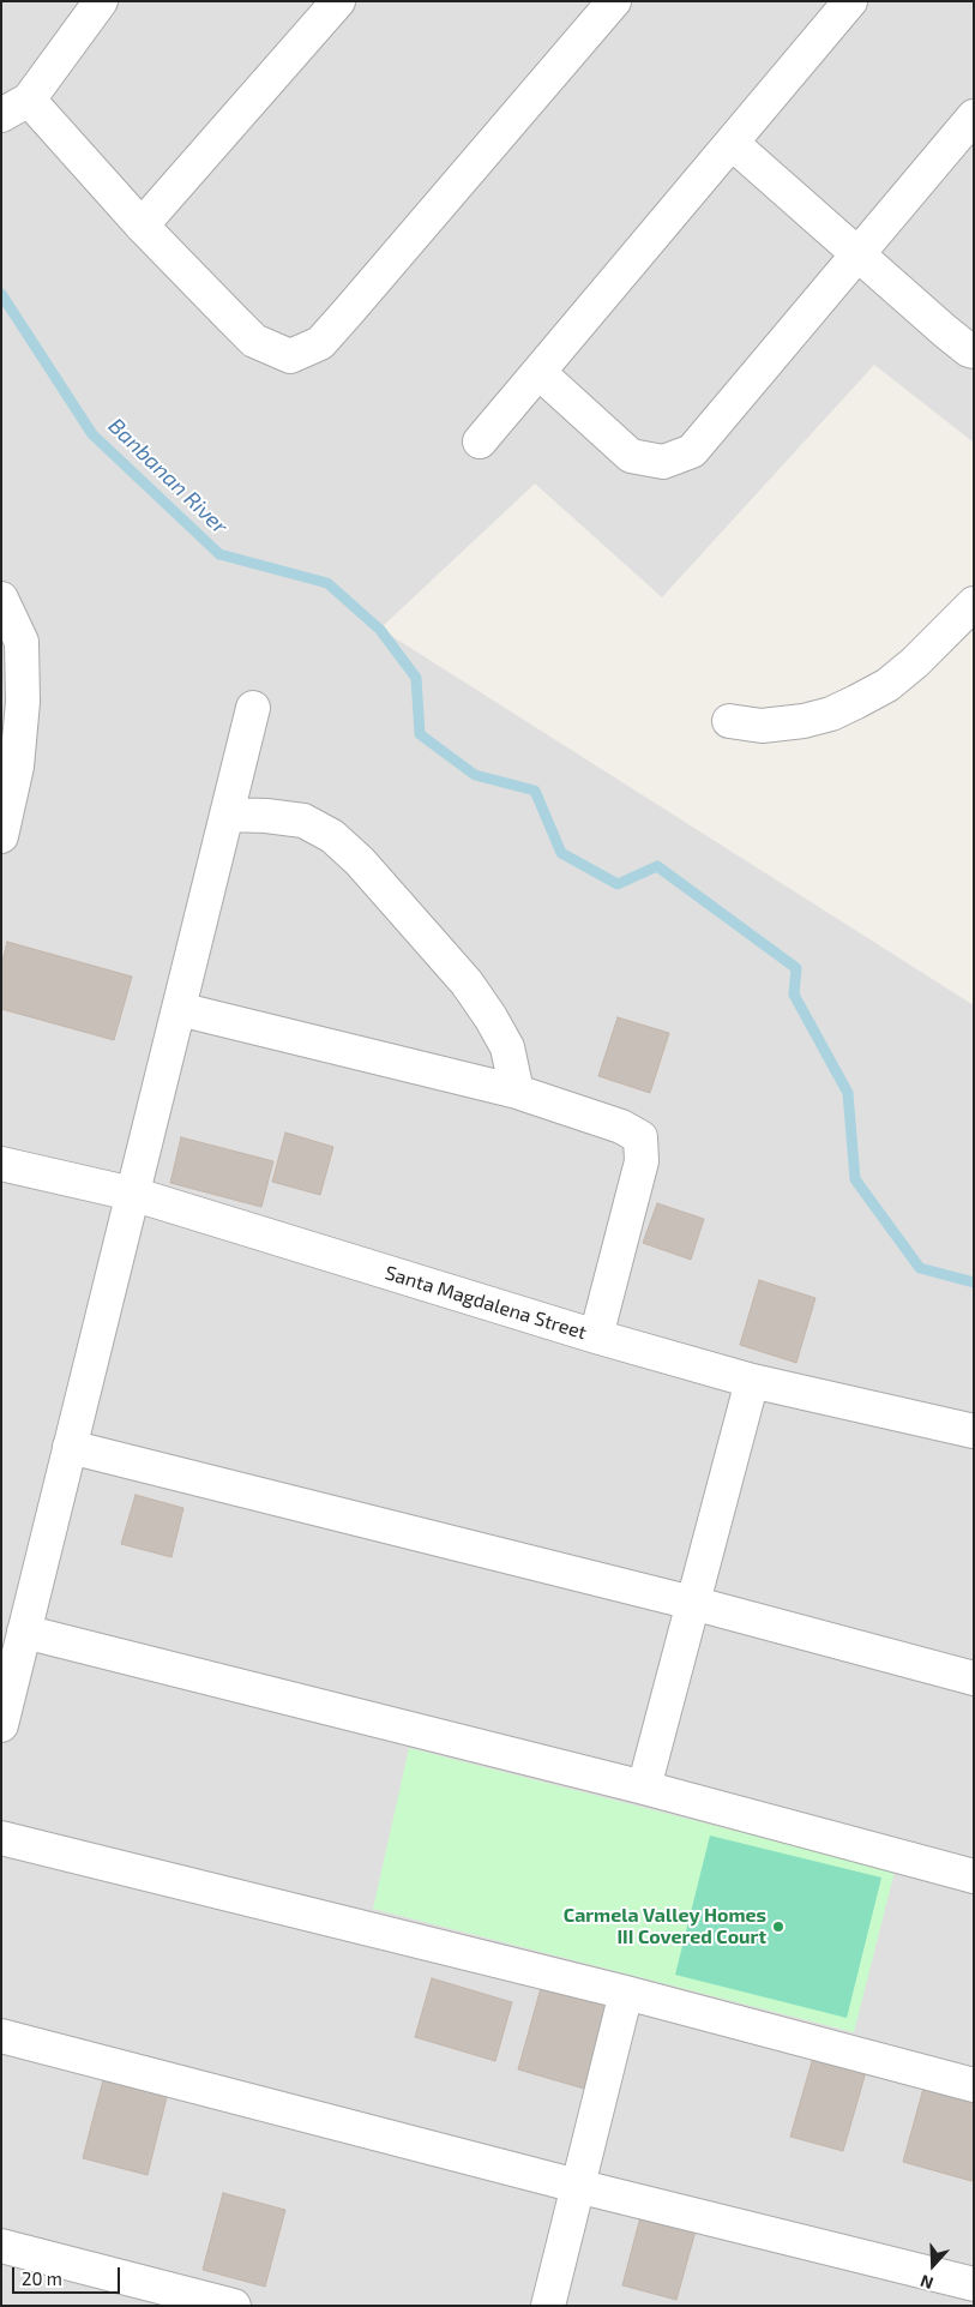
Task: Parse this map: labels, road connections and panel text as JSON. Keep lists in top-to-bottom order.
{
  "streets": {
    "street": ["Santa Magdalena Street"]
  },
  "water": ["Banbanan River"],
  "places": ["Carmela Valley Homes III Covered Court"],
  "scale_bar": "20 m",
  "north": "bottom"
}
